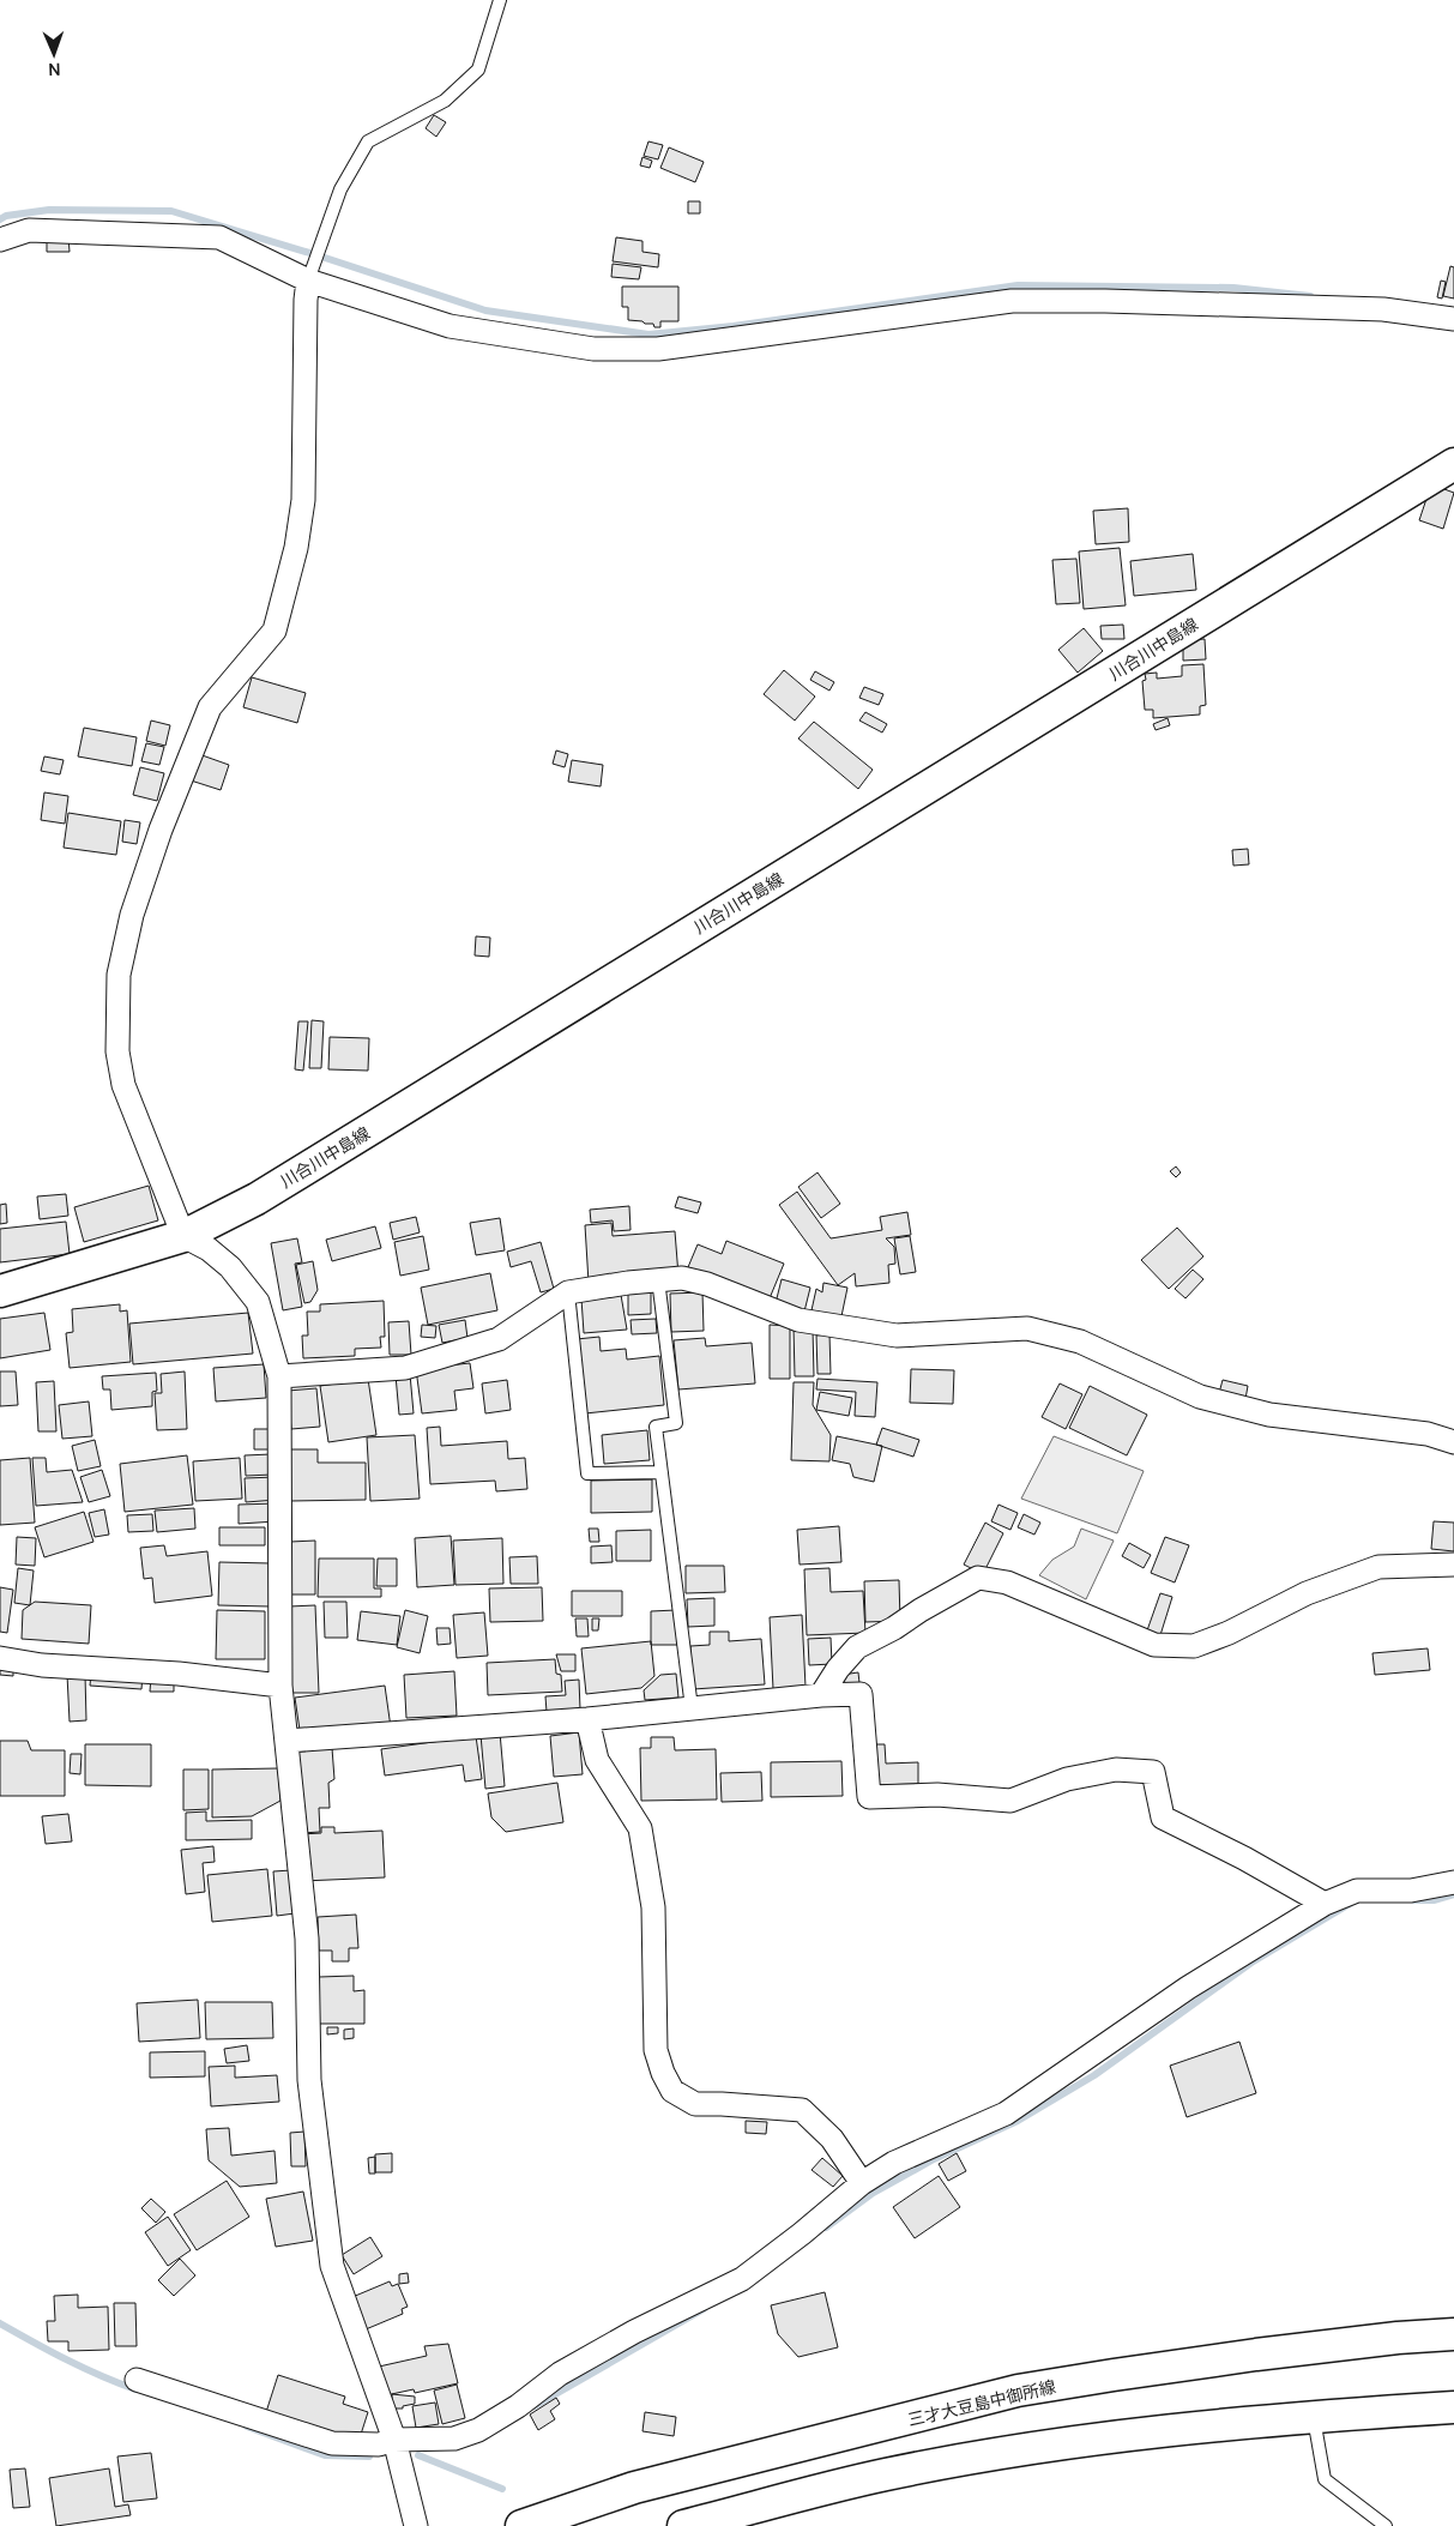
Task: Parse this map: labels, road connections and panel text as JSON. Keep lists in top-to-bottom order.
{
  "streets": {
    "main road": ["川合川中島線", "三才大豆島中御所線"]
  },
  "north": "bottom"
}
